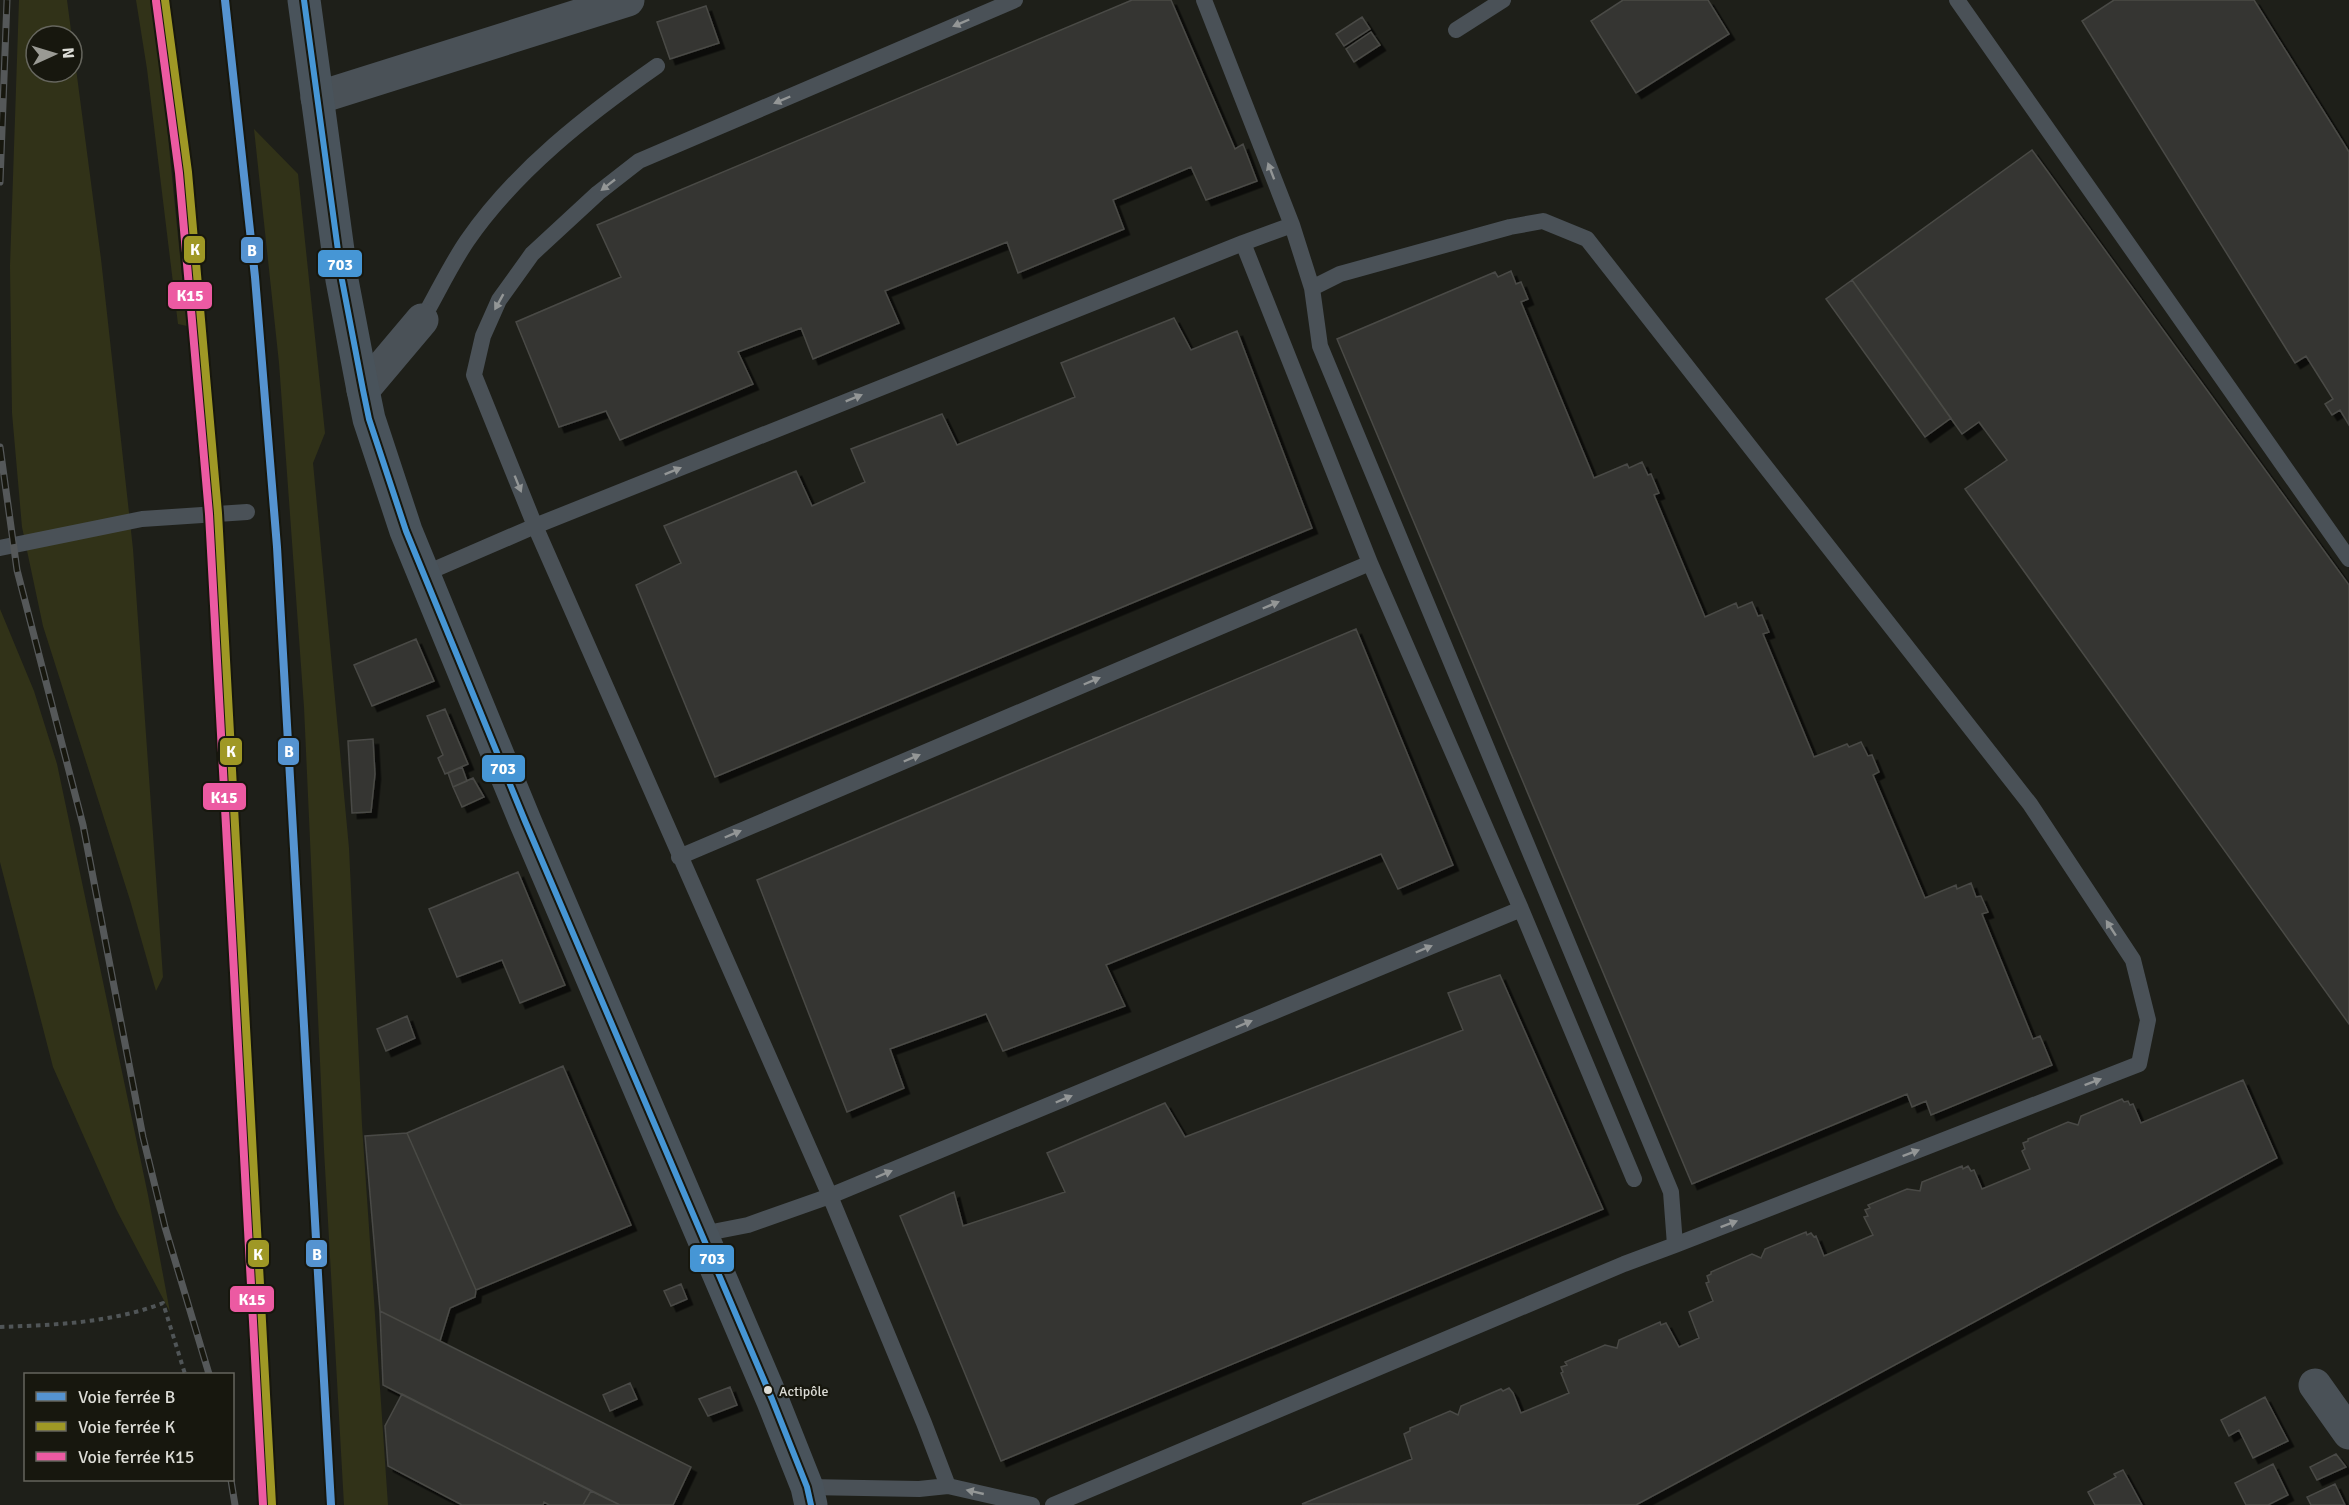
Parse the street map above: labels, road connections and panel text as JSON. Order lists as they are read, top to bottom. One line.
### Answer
{"places":["Actipôle"],"lines":["rail line B","rail line K","transit line 703","rail line K15"],"legend":["Voie ferrée B","Voie ferrée K","Voie ferrée K15"],"north":"right"}
